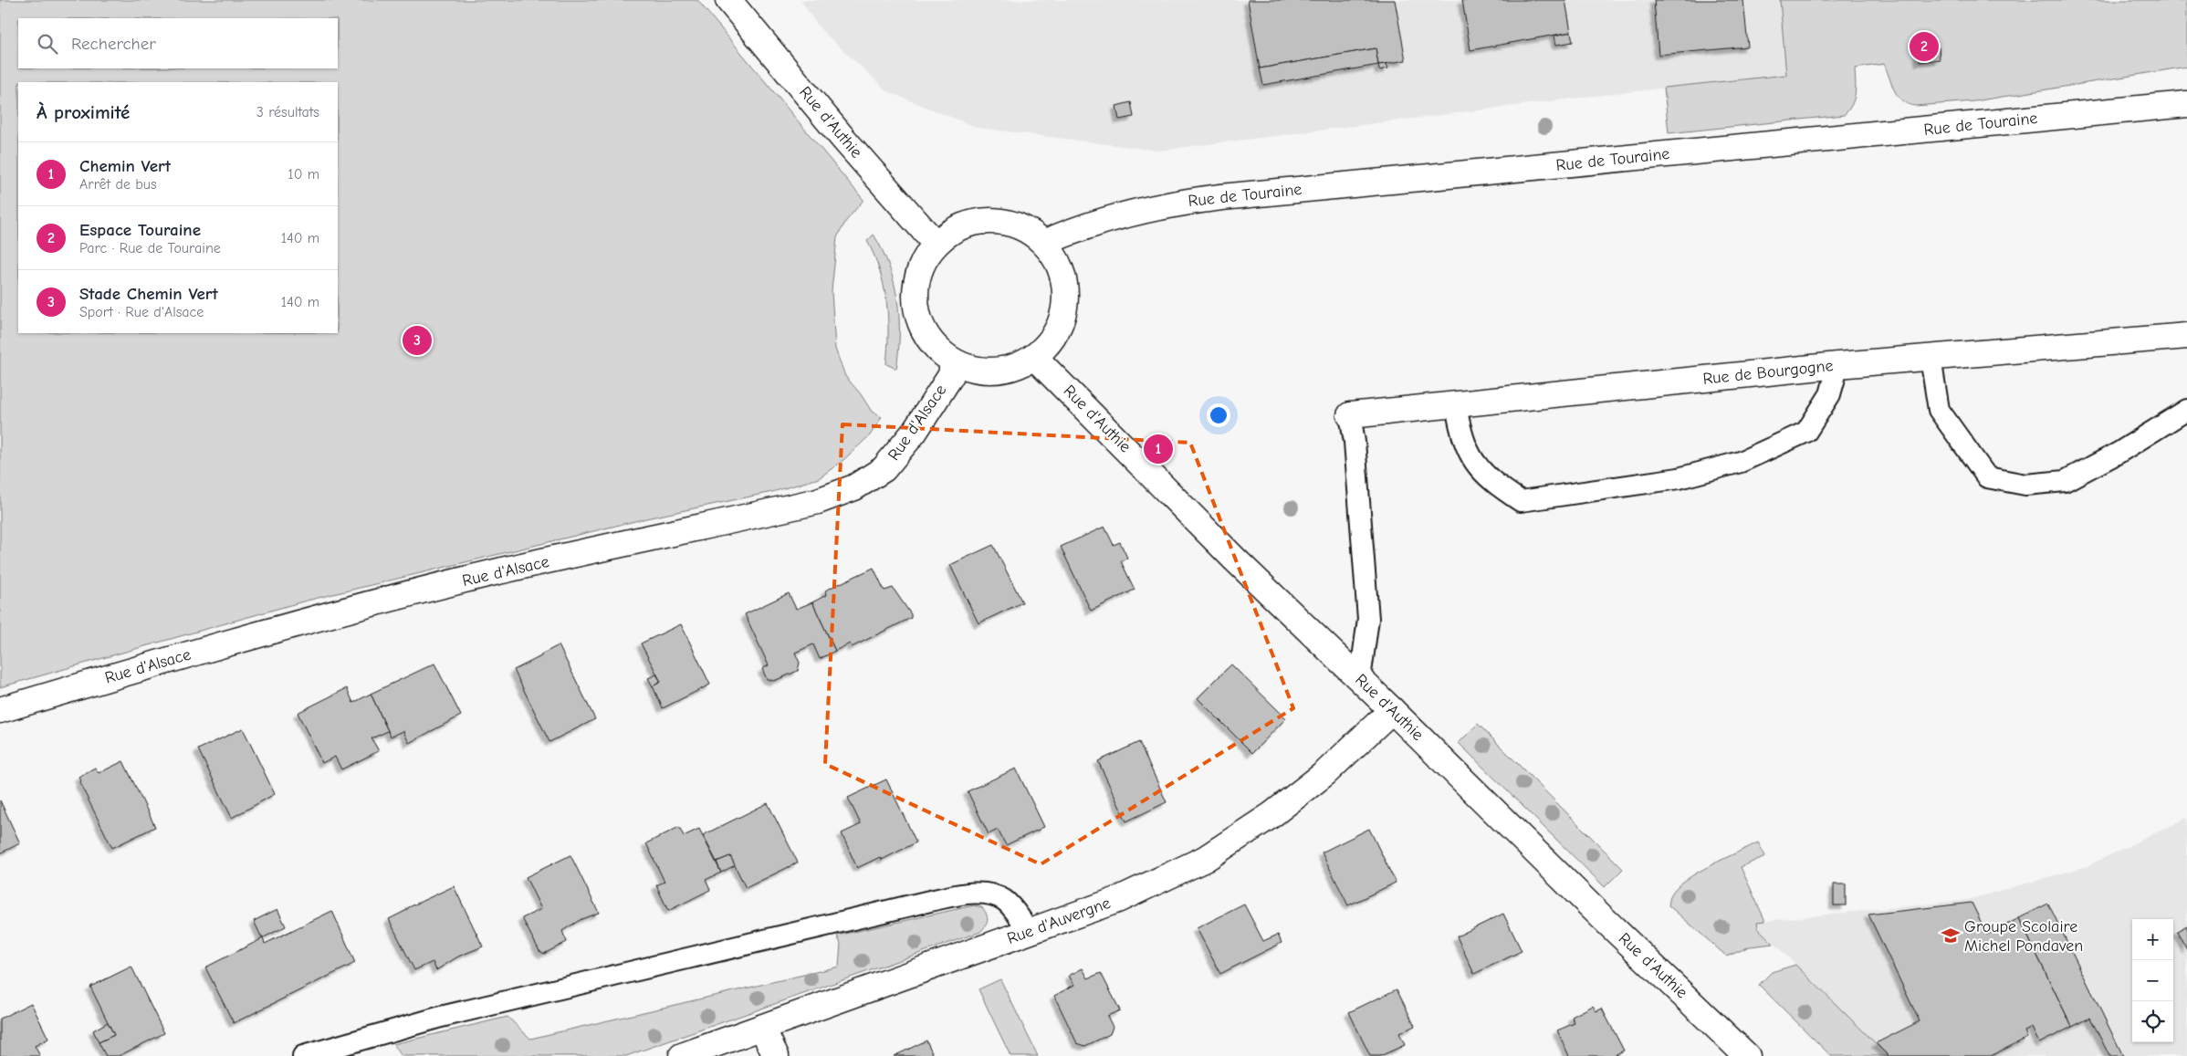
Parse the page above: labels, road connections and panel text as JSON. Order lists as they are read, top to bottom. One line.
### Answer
{"streets":{"street":["Rue d'Authie","Rue de Touraine","Rue de Bourgogne","Rue d'Alsace","Rue d'Auvergne"]},"crossings":[["Rue d'Authie","Rue de Touraine"],["Rue d'Authie","Rue d'Alsace"],["Rue d'Authie","Rue d'Auvergne"],["Rue de Touraine","Rue d'Alsace"]],"places":{"school or university":["Groupe Scolaire Michel Pondaven"]},"page":{"search":"Rechercher","pins":["2","3","1"],"heading":["À proximité","3 résultats"],"list":[{"mark":"1","name":"Chemin Vert","note":"Arrêt de bus","value":"10 m"},{"mark":"2","name":"Espace Touraine","note":"Parc · Rue de Touraine","value":"140 m"},{"mark":"3","name":"Stade Chemin Vert","note":"Sport · Rue d'Alsace","value":"140 m"}],"map_buttons":["+","−"]}}
